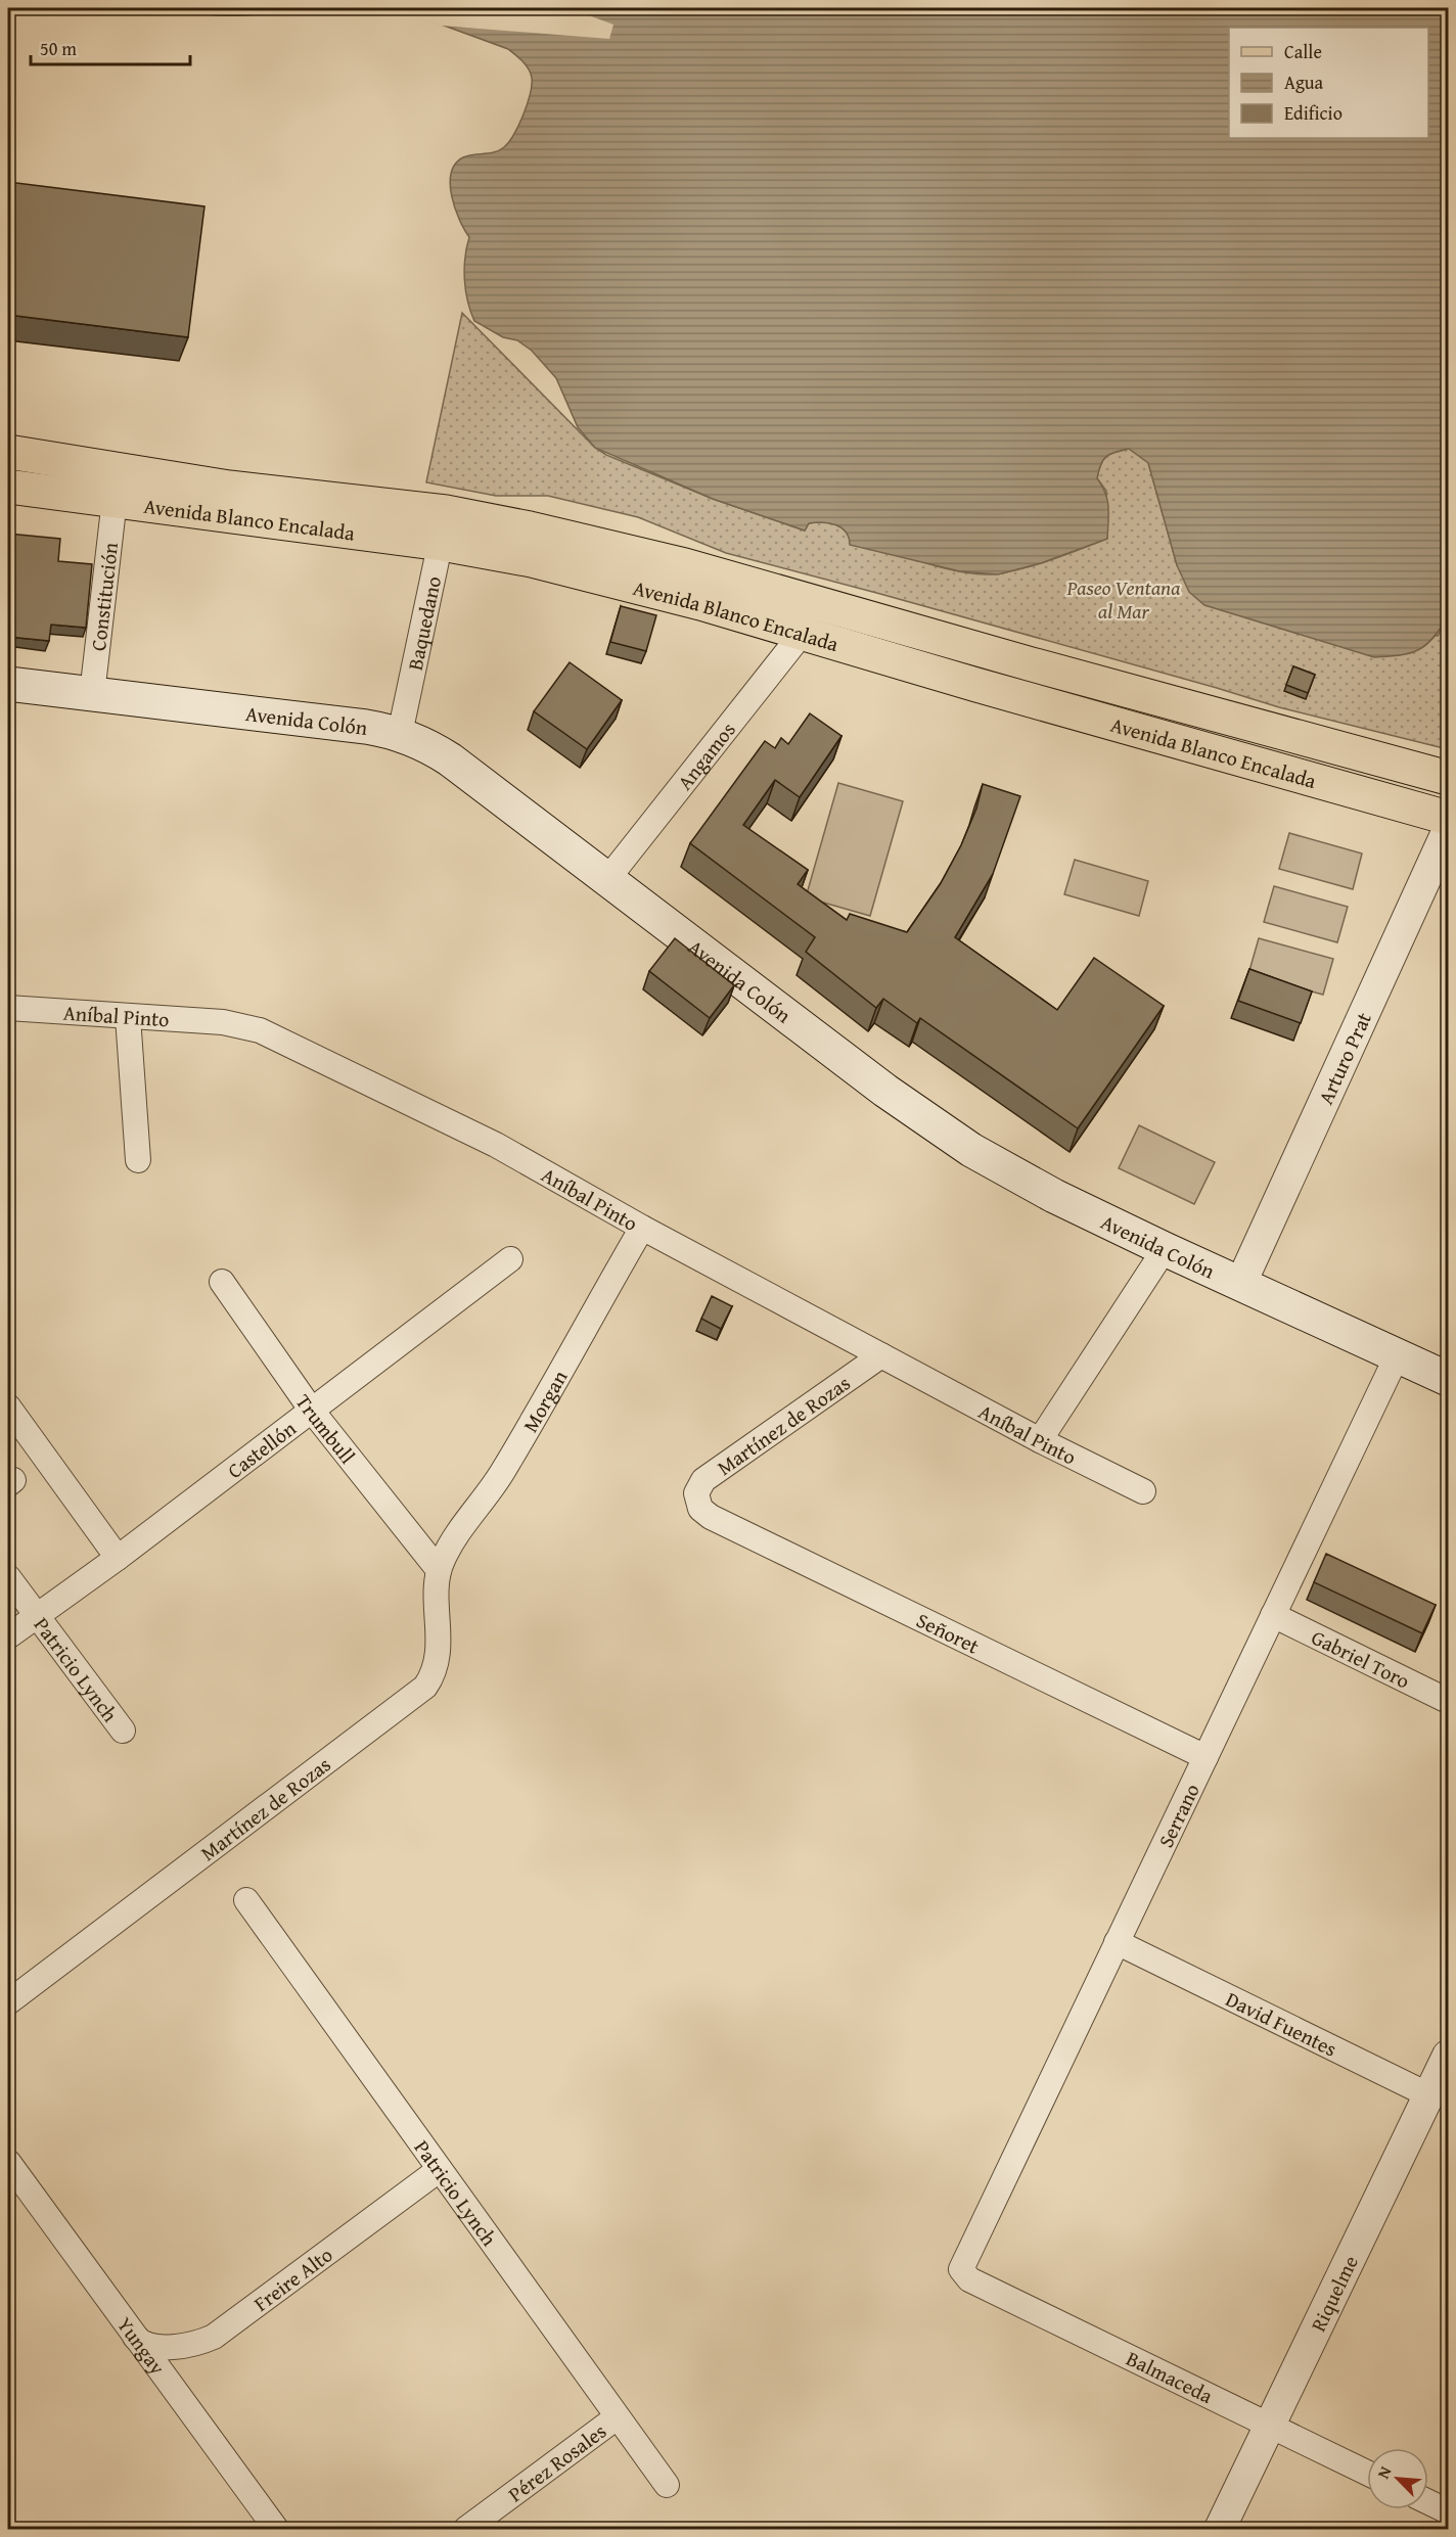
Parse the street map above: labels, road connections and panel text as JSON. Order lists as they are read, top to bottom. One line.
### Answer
{"streets":{"main road":["Avenida Blanco Encalada","Avenida Colón"],"street":["Constitución","Baquedano","Angamos","Aníbal Pinto","Arturo Prat","Morgan","Martínez de Rozas","Trumbull","Castellón","Señoret","Gabriel Toro","Patricio Lynch","Serrano","David Fuentes","Freire Alto","Riquelme","Yungay","Balmaceda","Pérez Rosales"]},"crossings":[["Avenida Blanco Encalada","Constitución"],["Avenida Blanco Encalada","Baquedano"],["Avenida Blanco Encalada","Angamos"],["Constitución","Avenida Colón"],["Baquedano","Avenida Colón"],["Avenida Colón","Angamos"],["Avenida Colón","Arturo Prat"],["Avenida Colón","Serrano"],["Aníbal Pinto","Morgan"],["Aníbal Pinto","Martínez de Rozas"],["Morgan","Martínez de Rozas"],["Morgan","Trumbull"],["Martínez de Rozas","Trumbull"],["Martínez de Rozas","Señoret"],["Trumbull","Castellón"],["Castellón","Patricio Lynch"],["Señoret","Serrano"],["Gabriel Toro","Serrano"],["Patricio Lynch","Freire Alto"],["Patricio Lynch","Pérez Rosales"],["Serrano","David Fuentes"],["Serrano","Balmaceda"],["David Fuentes","Riquelme"],["Freire Alto","Yungay"],["Riquelme","Balmaceda"]],"parks":["Paseo Ventana al Mar"],"legend":["Calle","Agua","Edificio"],"scale_bar":"50 m","north":"top left"}
